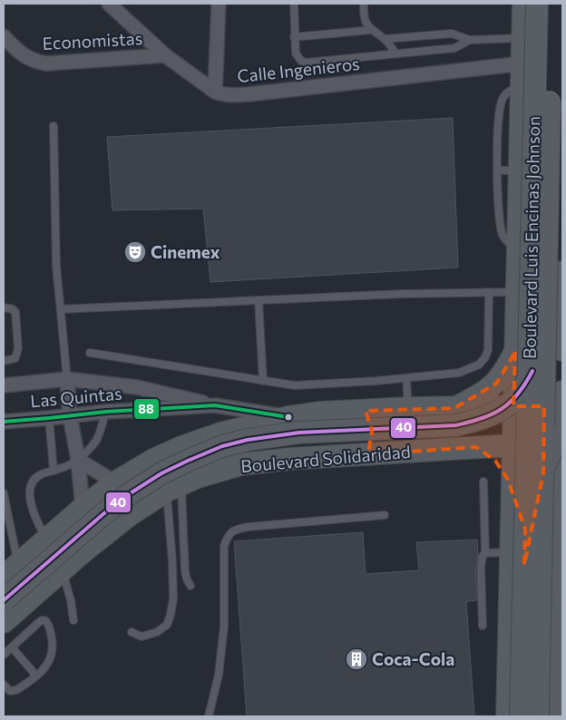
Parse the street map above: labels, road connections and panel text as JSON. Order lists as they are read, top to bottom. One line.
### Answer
{"streets":{"main road":["Boulevard Luis Encinas Johnson","Boulevard Solidaridad"],"street":["Economistas","Calle Ingenieros","Las Quintas"]},"crossings":[["Economistas","Calle Ingenieros"]],"places":{"theatre":["Cinemex"],"building":["Coca-Cola"]},"lines":["transit line 40","transit line 88"]}
